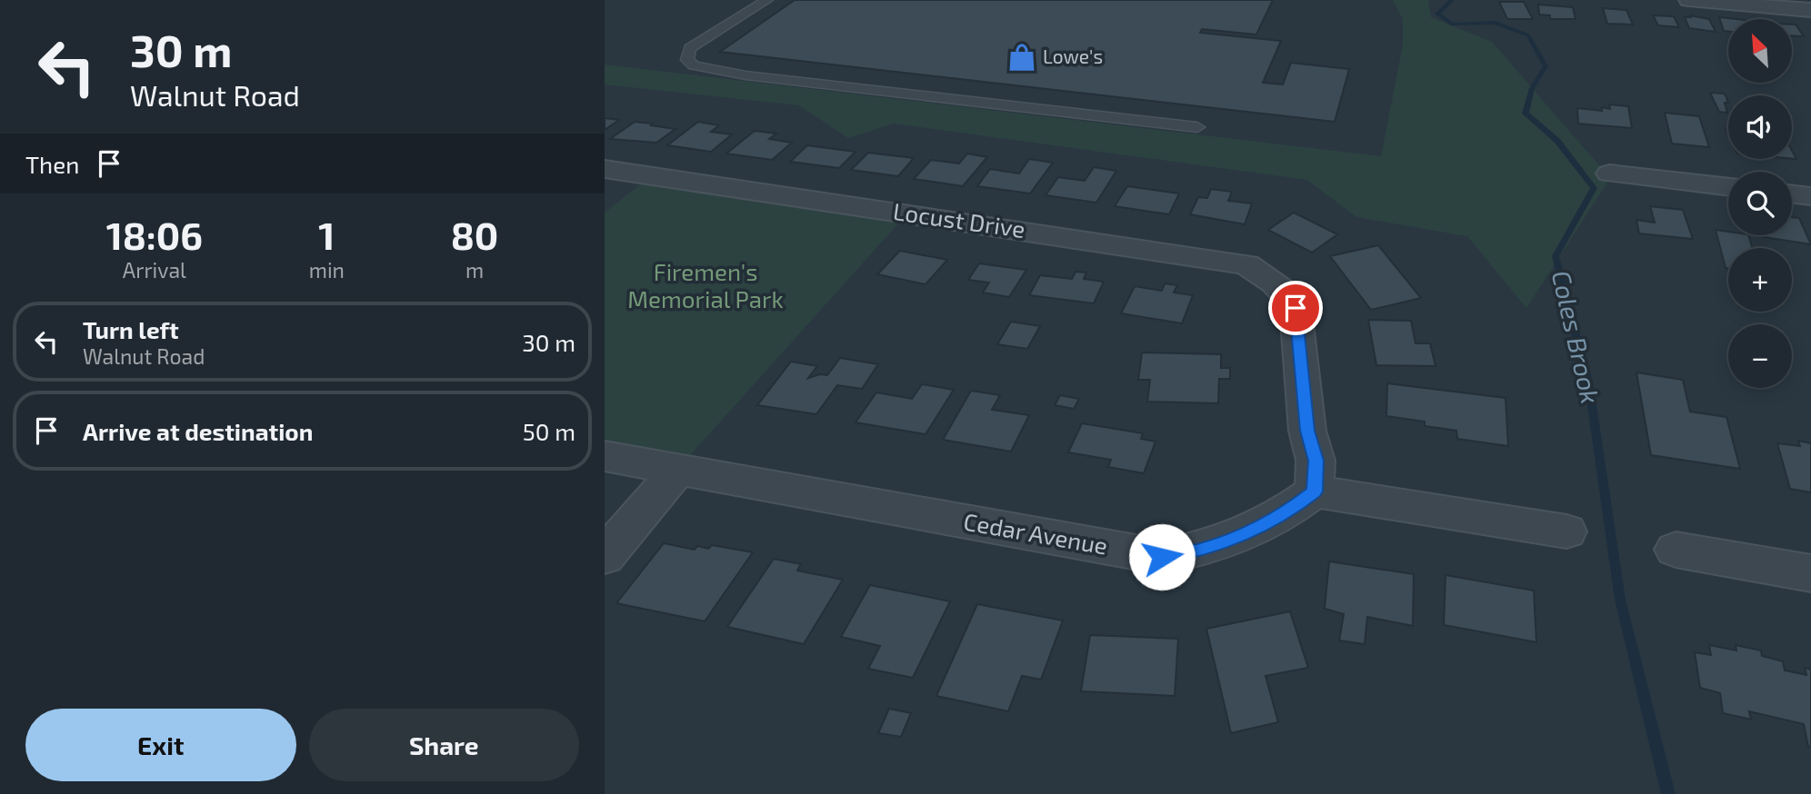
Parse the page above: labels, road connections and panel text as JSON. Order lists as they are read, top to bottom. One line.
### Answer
{"streets":{"street":["Locust Drive","Cedar Avenue"]},"crossings":[["Locust Drive","Cedar Avenue"]],"water":["Coles Brook"],"parks":["Firemen's Memorial Park"],"places":{"shop":["Lowe's"]},"north":"top left","page":{"turn":["30 m","Walnut Road"],"map_buttons":["+","−"],"then":"Then","eta":["18:06","Arrival","1","min","80","m"],"list":[{"name":"Turn left","note":"Walnut Road","value":"30 m"},{"name":"Arrive at destination","value":"50 m"}],"buttons":["Exit","Share"]}}
